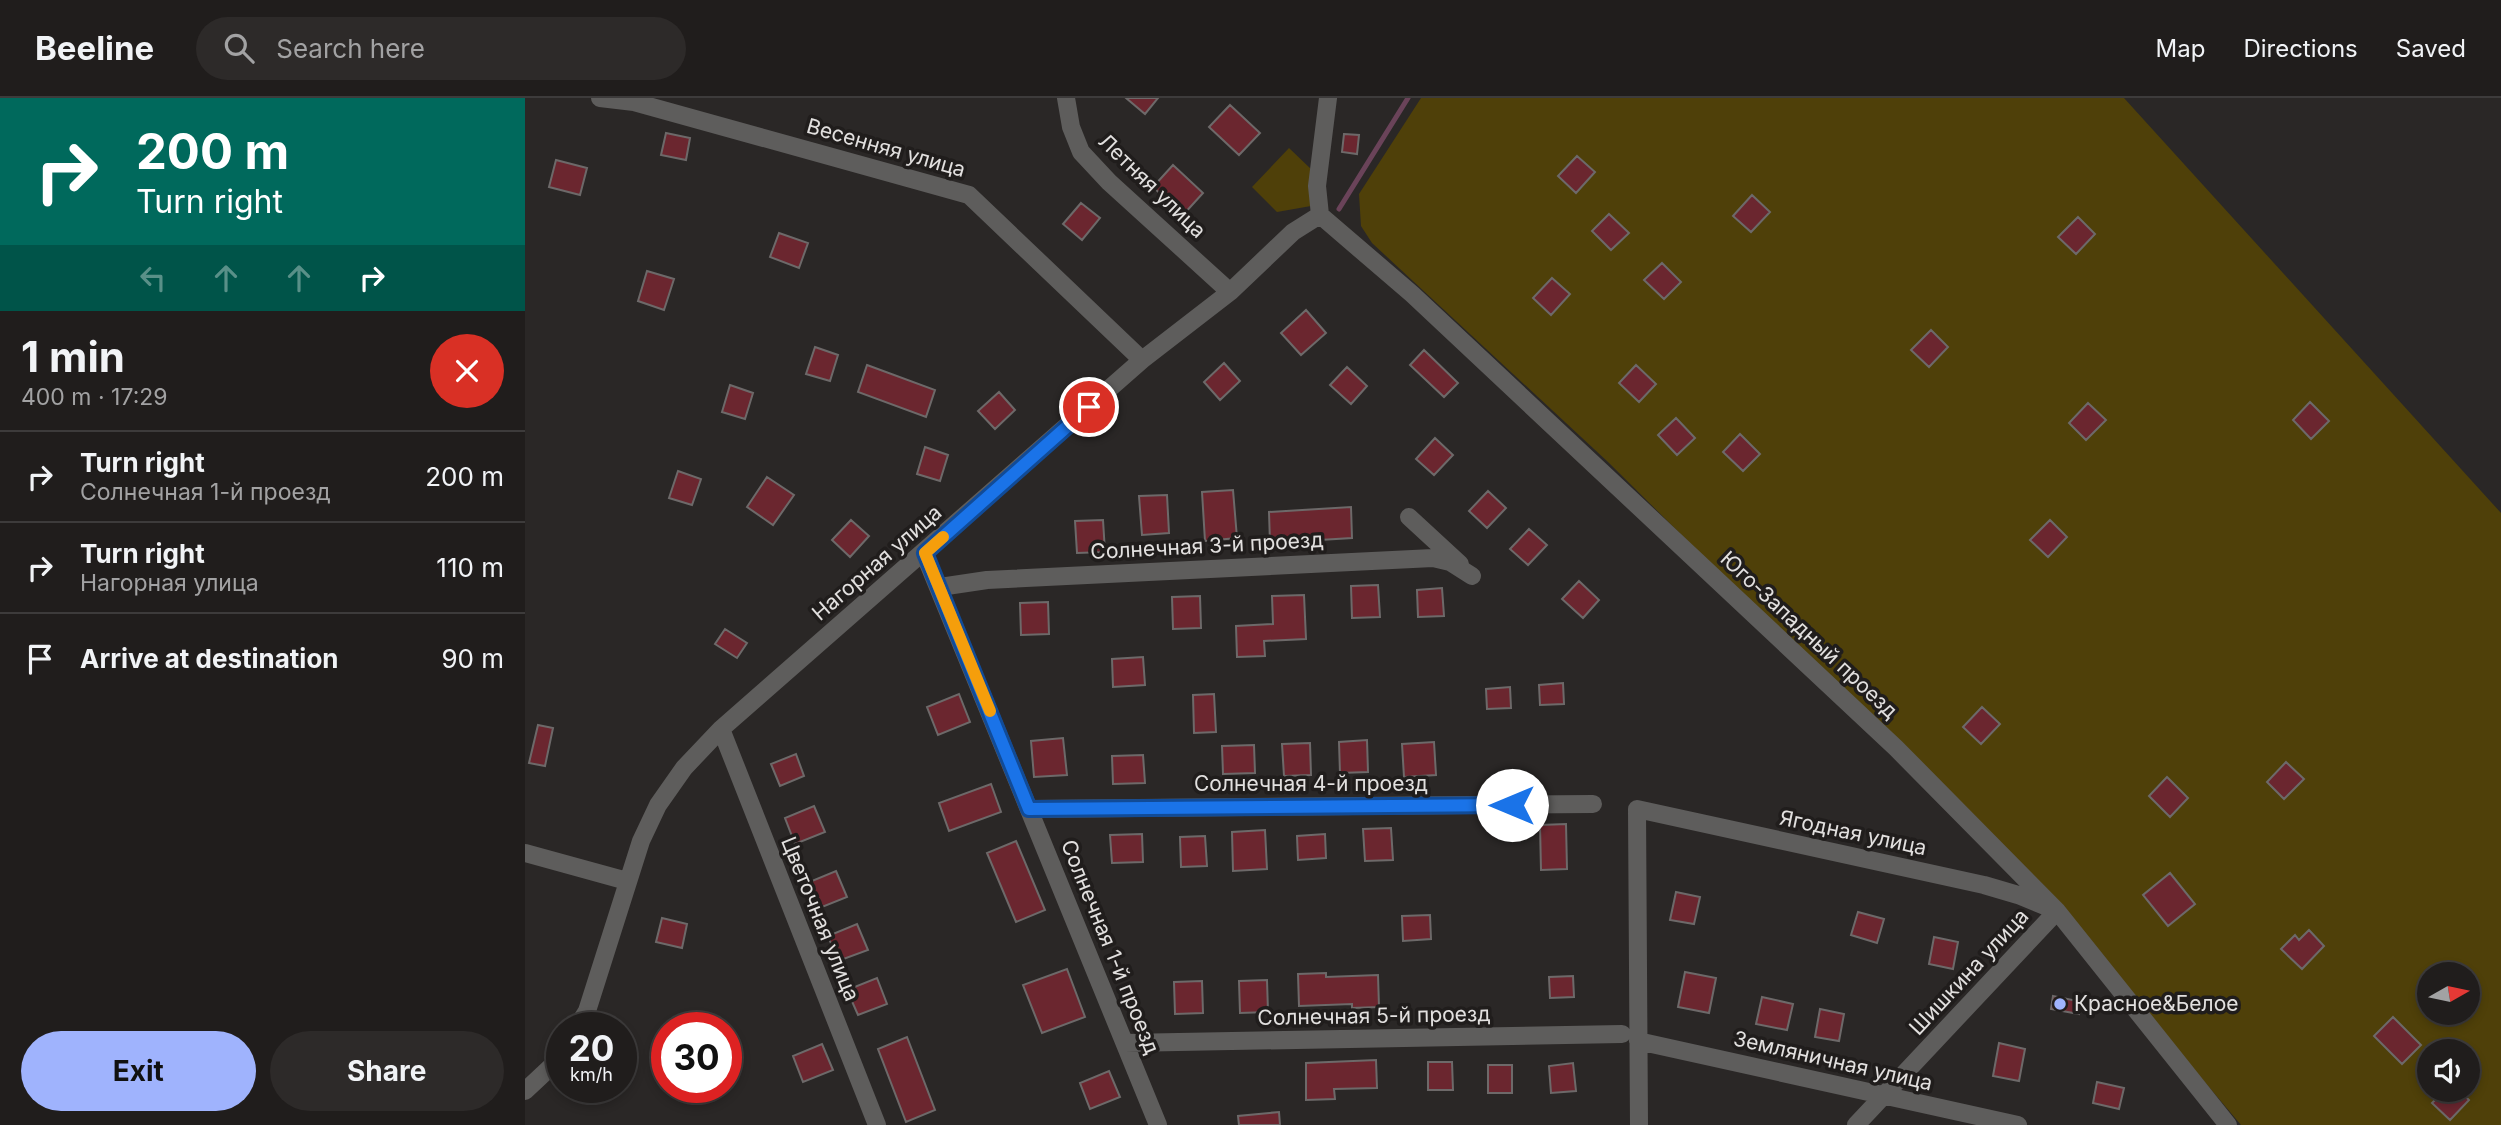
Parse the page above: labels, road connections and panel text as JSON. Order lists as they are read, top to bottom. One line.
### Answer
{"streets":{"street":["Весенняя улица","Летняя улица","Солнечная 3-й проезд","Нагорная улица","Юго-Западный проезд","Солнечная 4-й проезд","Ягодная улица","Цветочная улица","Солнечная 1-й проезд","Шишкина улица","Солнечная 5-й проезд","Земляничная улица"]},"crossings":[["Весенняя улица","Нагорная улица"],["Летняя улица","Нагорная улица"],["Солнечная 3-й проезд","Солнечная 1-й проезд"],["Нагорная улица","Юго-Западный проезд"],["Нагорная улица","Цветочная улица"],["Нагорная улица","Солнечная 1-й проезд"],["Юго-Западный проезд","Ягодная улица"],["Юго-Западный проезд","Шишкина улица"],["Солнечная 4-й проезд","Солнечная 1-й проезд"],["Ягодная улица","Шишкина улица"],["Ягодная улица","Солнечная 5-й проезд"],["Ягодная улица","Земляничная улица"],["Солнечная 1-й проезд","Солнечная 5-й проезд"],["Шишкина улица","Земляничная улица"],["Солнечная 5-й проезд","Земляничная улица"]],"places":["Красное&Белое"],"north":"right","page":{"header":"Beeline","search":"Search here","nav":["Map","Directions","Saved"],"turn":["200 m","Turn right"],"heading":["1 min","400 m · 17:29"],"list":[{"name":"Turn right","note":"Солнечная 1-й проезд","value":"200 m"},{"name":"Turn right","note":"Нагорная улица","value":"110 m"},{"name":"Arrive at destination","value":"90 m"}],"speed":"20 km/h","limit":"30","buttons":["Exit","Share"]}}
